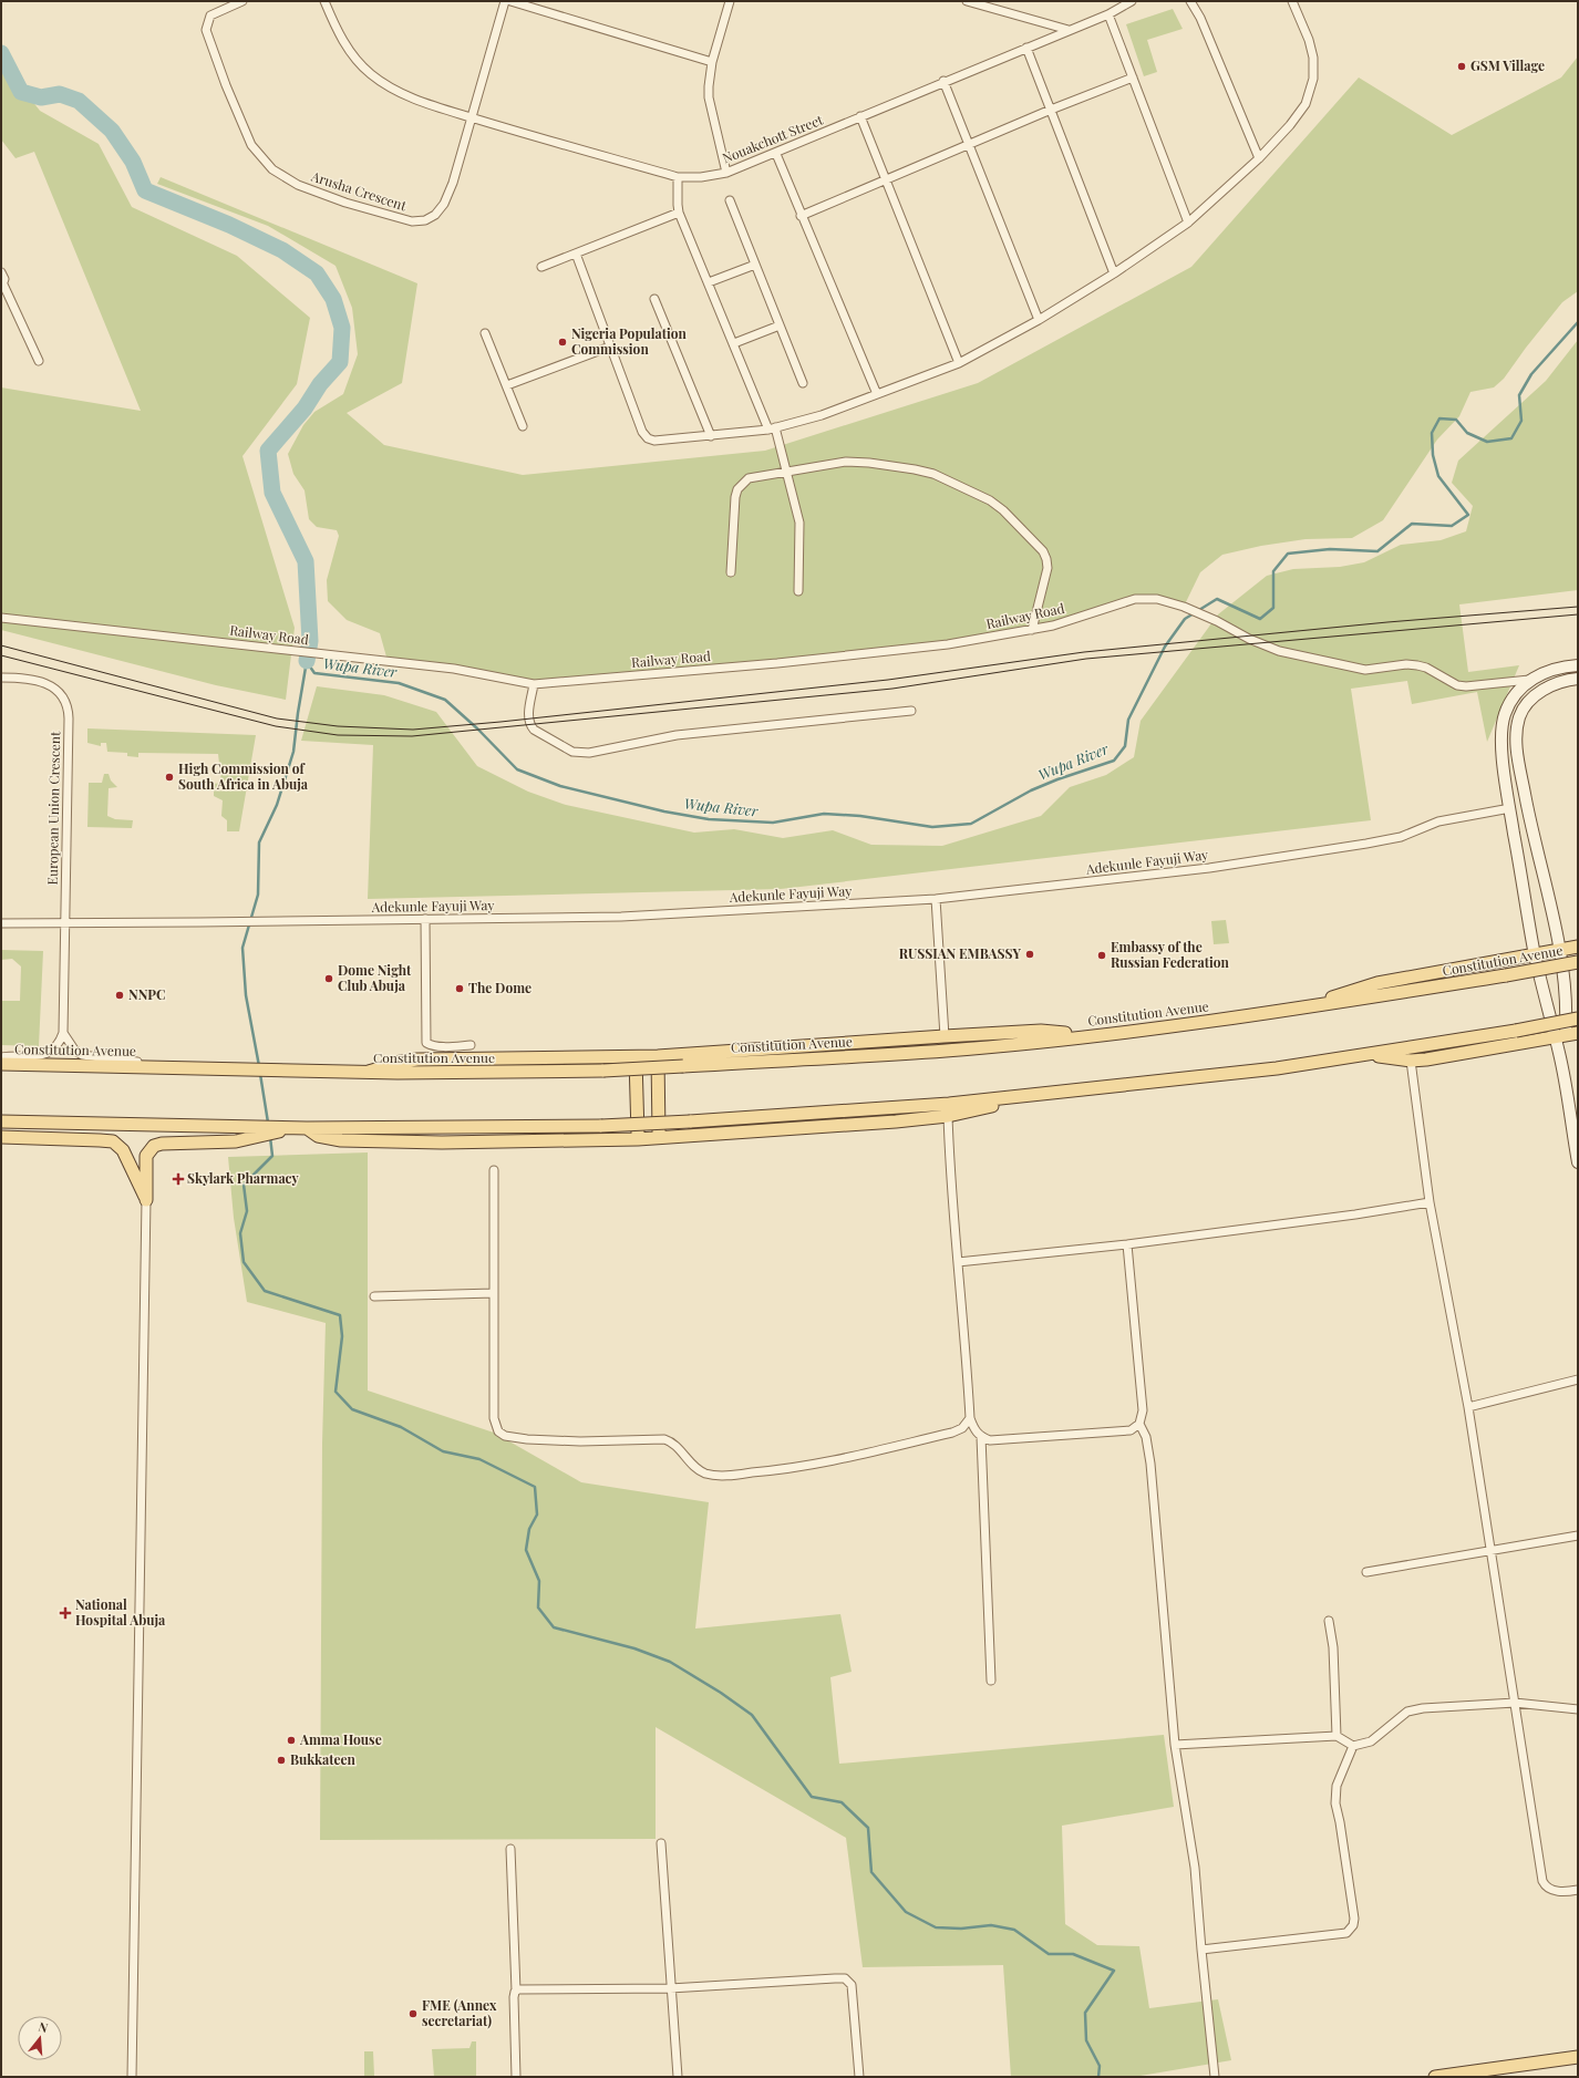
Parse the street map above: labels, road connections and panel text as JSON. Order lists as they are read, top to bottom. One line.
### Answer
{"streets":{"main road":["Constitution Avenue"],"street":["Nouakchott Street","Arusha Crescent","Railway Road","European Union Crescent","Adekunle Fayuji Way"]},"crossings":[["Nouakchott Street","Arusha Crescent"],["European Union Crescent","Adekunle Fayuji Way"]],"water":["Wupa River"],"places":{"other":["GSM Village","Nigeria Population Commission","High Commission of South Africa in Abuja","RUSSIAN EMBASSY","Embassy of the Russian Federation","Dome Night Club Abuja","The Dome","NNPC","Amma House","Bukkateen","FME (Annex secretariat)"],"health":["Skylark Pharmacy","National Hospital Abuja"]},"north":"top"}
